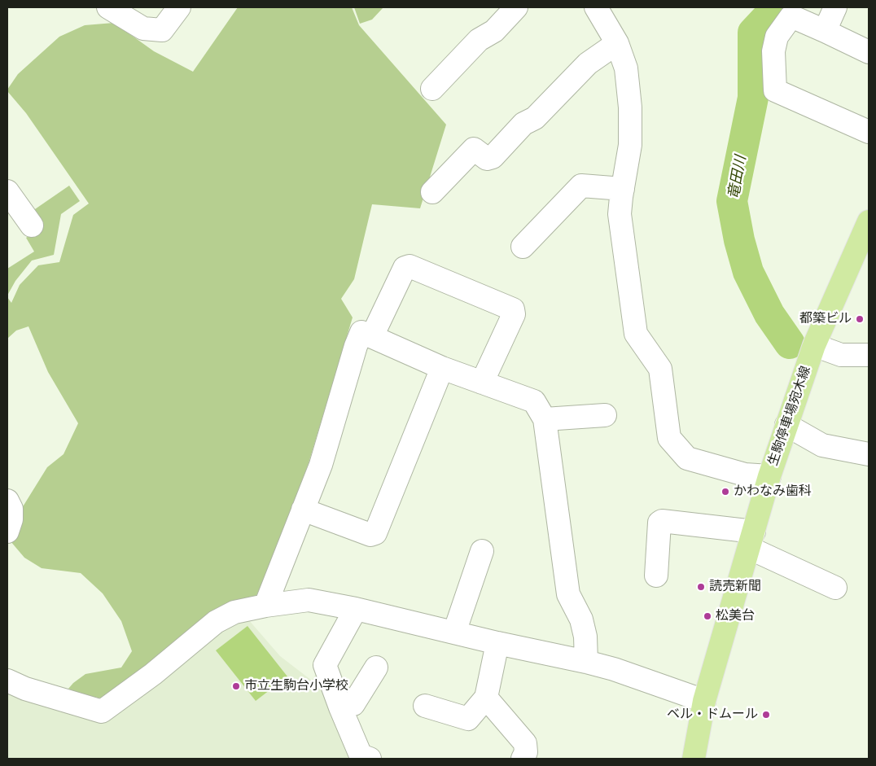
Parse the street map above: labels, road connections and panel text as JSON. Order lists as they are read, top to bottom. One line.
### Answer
{"streets":{"main road":["生駒停車場宛木線"]},"water":["竜田川"],"places":["都築ビル","かわなみ歯科","読売新聞","松美台","市立生駒台小学校","ベル・ドムール"]}
